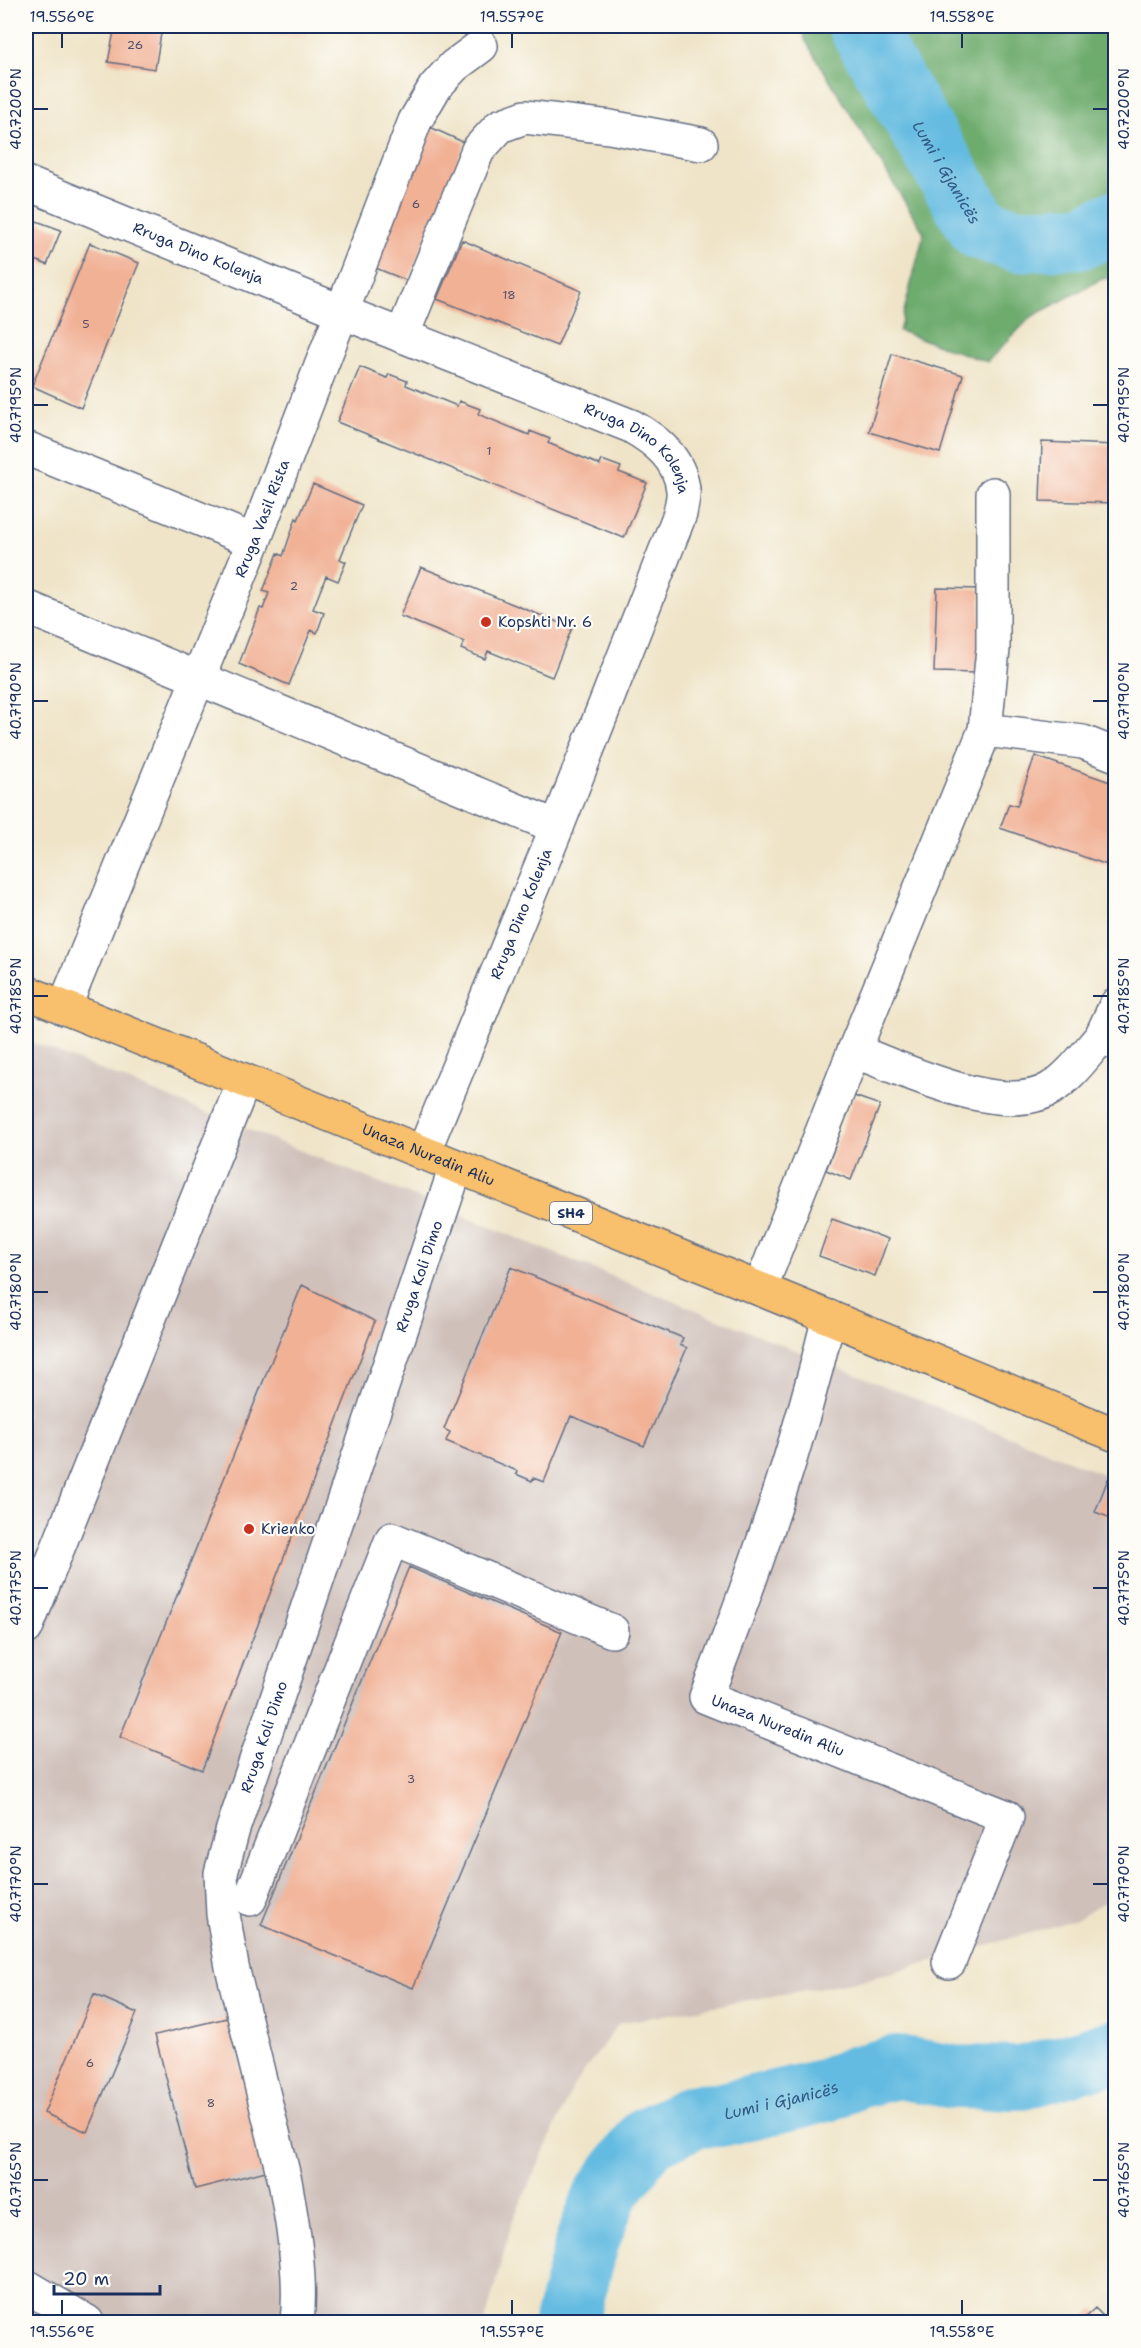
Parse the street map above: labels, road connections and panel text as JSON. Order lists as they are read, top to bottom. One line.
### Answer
{"streets":{"main road":["Unaza Nuredin Aliu","SH4"],"street":["Rruga Dino Kolenja","Rruga Vasil Rista","Rruga Koli Dimo"]},"crossings":[["Rruga Dino Kolenja","Rruga Vasil Rista"],["Rruga Dino Kolenja","Unaza Nuredin Aliu"],["Rruga Vasil Rista","Unaza Nuredin Aliu"],["Unaza Nuredin Aliu","Rruga Koli Dimo"]],"water":["Lumi i Gjanicës"],"places":["Kopshti Nr. 6","Krienko"],"house_numbers":["26","6","18","5","1","2","3","6","8"],"scale_bar":"20 m","coordinates":["19.556°E","19.557°E","19.558°E","40.7200°N","40.7195°N","40.7190°N","40.7185°N","40.7180°N","40.7175°N","40.7170°N","40.7165°N"]}
